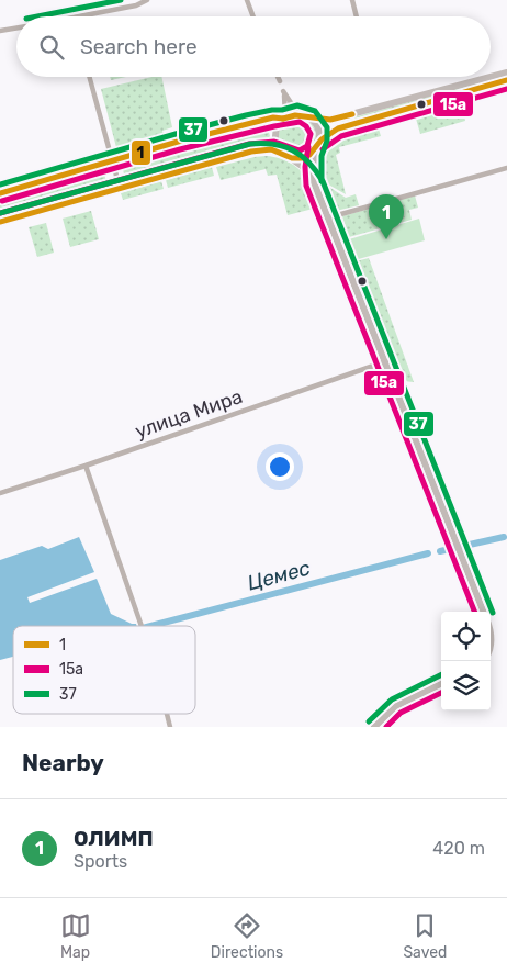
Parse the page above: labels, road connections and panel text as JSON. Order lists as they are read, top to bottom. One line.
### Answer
{"streets":{"street":["улица Мира"]},"water":["Цемес"],"lines":["transit line 37","transit line 1","transit line 15а"],"legend":["1","15а","37"],"page":{"search":"Search here","pins":"1","heading":"Nearby","list":[{"mark":"1","name":"ОЛИМП","note":"Sports","value":"420 m"}],"nav":["Map","Directions","Saved"]}}
